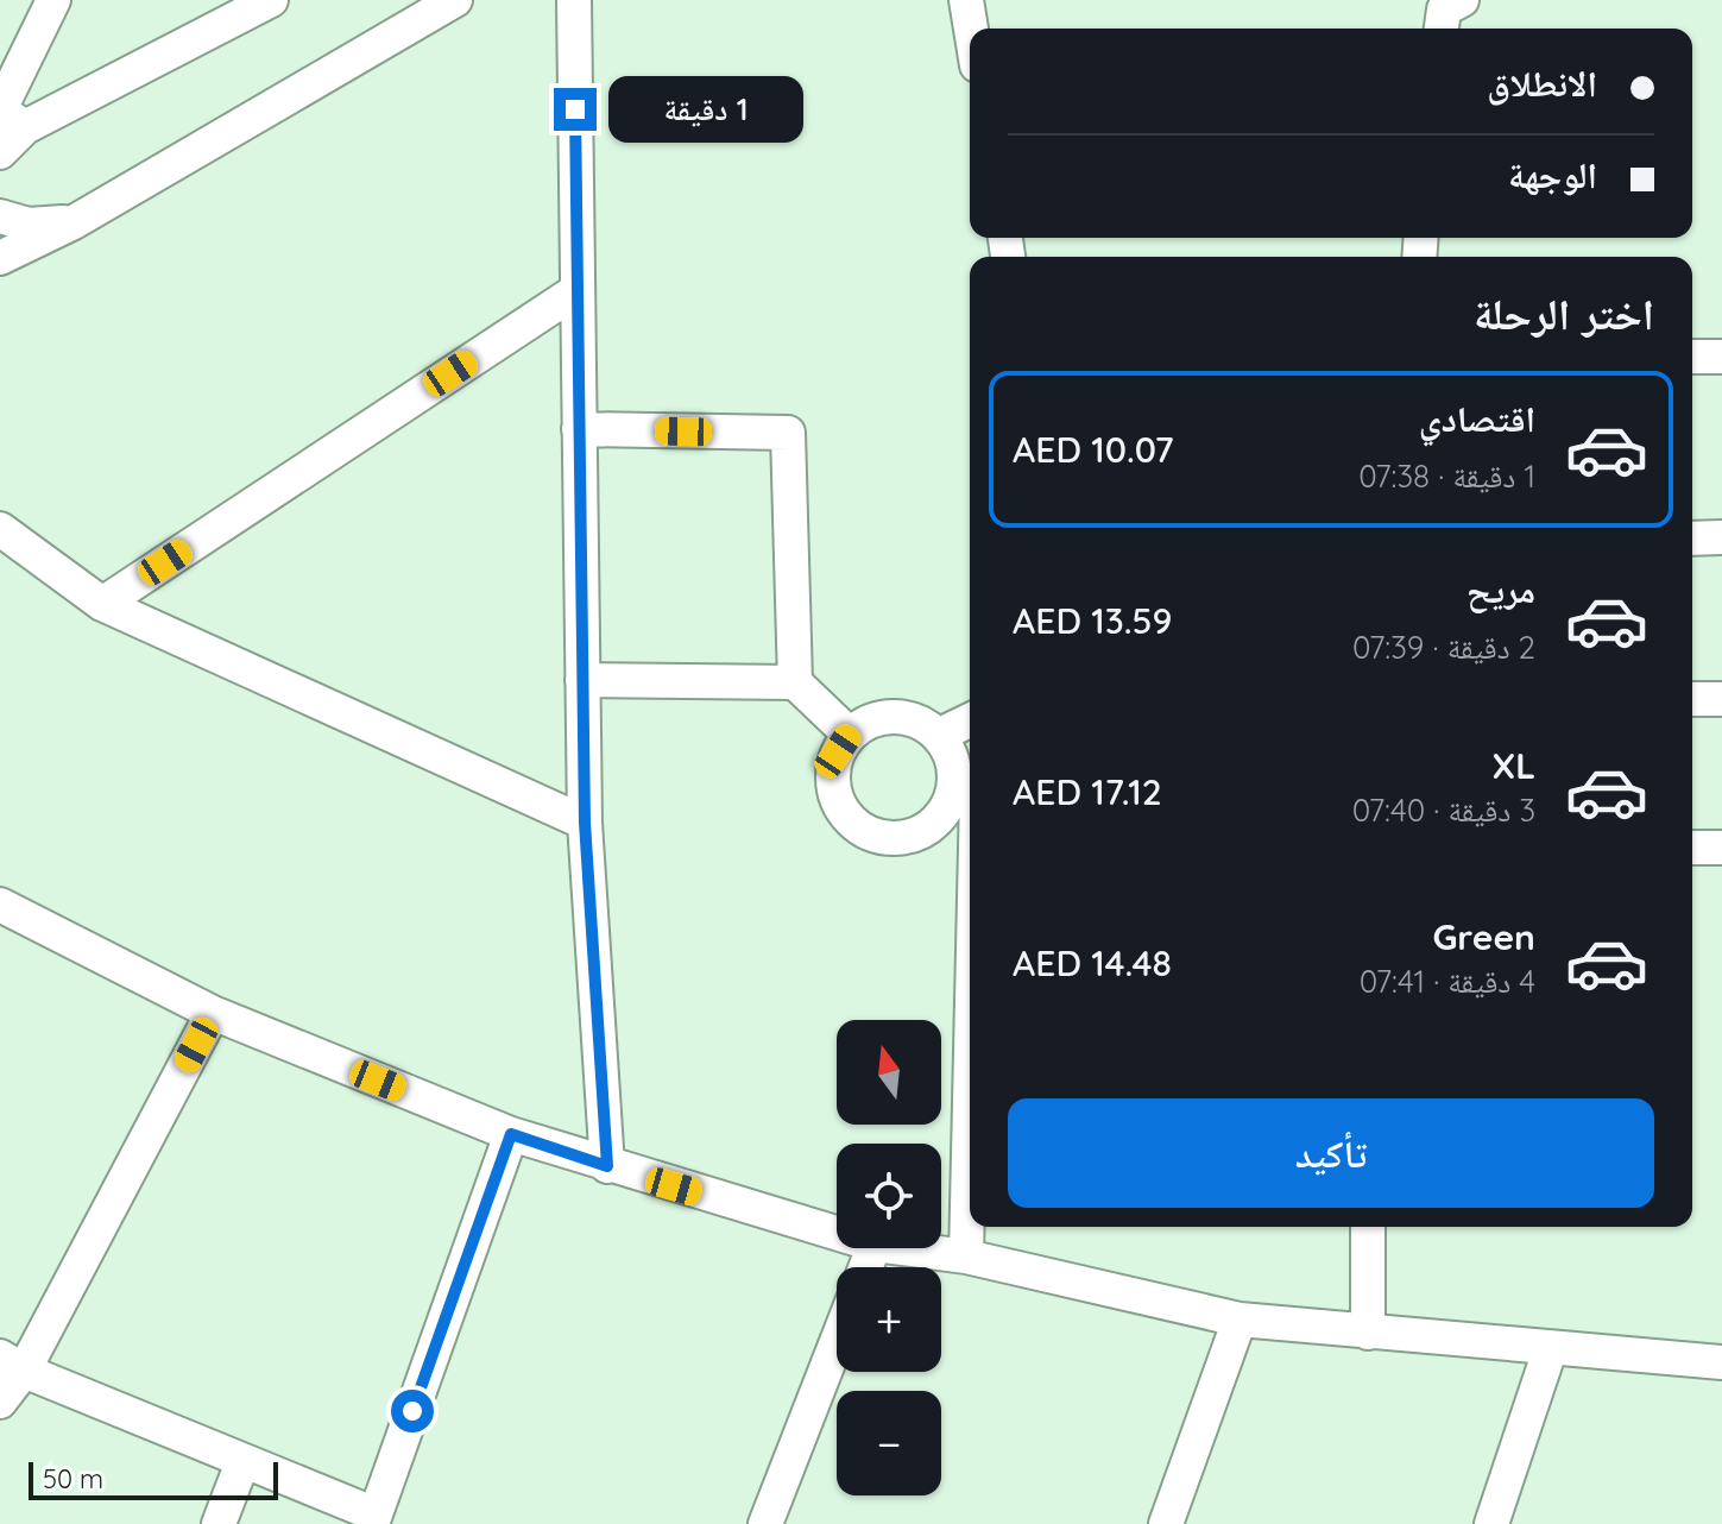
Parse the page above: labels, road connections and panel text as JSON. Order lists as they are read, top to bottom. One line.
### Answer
{"scale_bar":"50 m","north":"top","page":{"banner":["الانطلاق","الوجهة"],"bubble":"1 دقيقة","heading":"اختر الرحلة","list":[{"name":"اقتصادي","note":"1 دقيقة · 07:38","value":"AED 10.07"},{"name":"مريح","note":"2 دقيقة · 07:39","value":"AED 13.59"},{"name":"XL","note":"3 دقيقة · 07:40","value":"AED 17.12"},{"name":"Green","note":"4 دقيقة · 07:41","value":"AED 14.48"}],"map_buttons":["+","−"],"buttons":"تأكيد","scale":"50 m"}}
